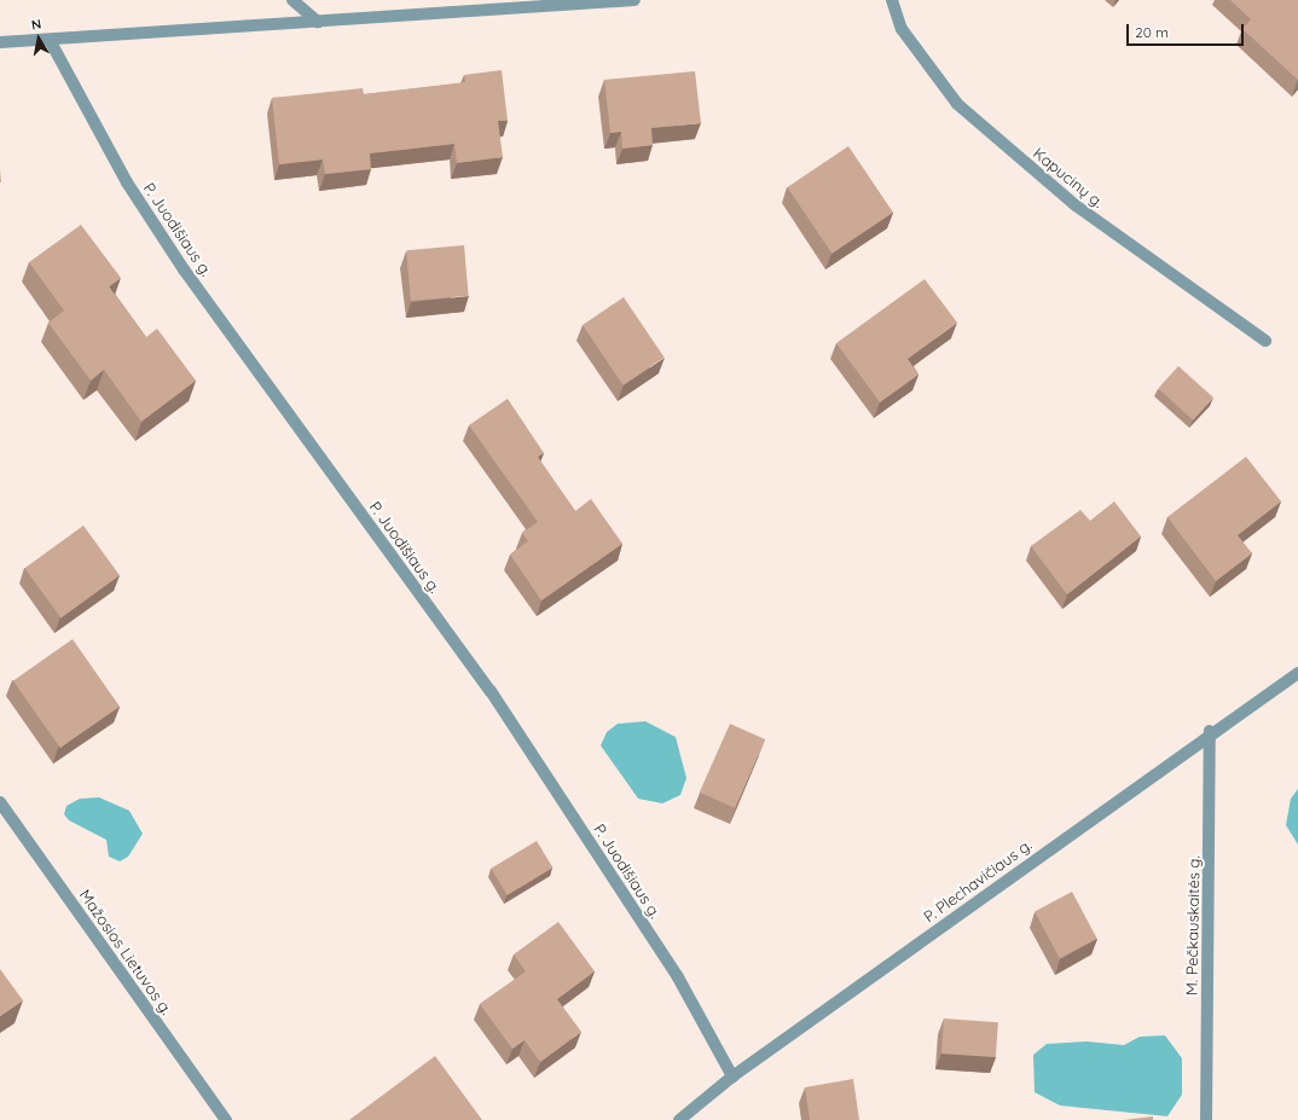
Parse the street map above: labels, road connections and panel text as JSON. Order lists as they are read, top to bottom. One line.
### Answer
{"streets":{"street":["Kapucinų g.","P. Juodišiaus g.","P. Plechavičiaus g.","M. Pečkauskaitės g.","Mažosios Lietuvos g."]},"crossings":[["P. Juodišiaus g.","P. Plechavičiaus g."],["P. Plechavičiaus g.","M. Pečkauskaitės g."]],"scale_bar":"20 m","north":"top"}
